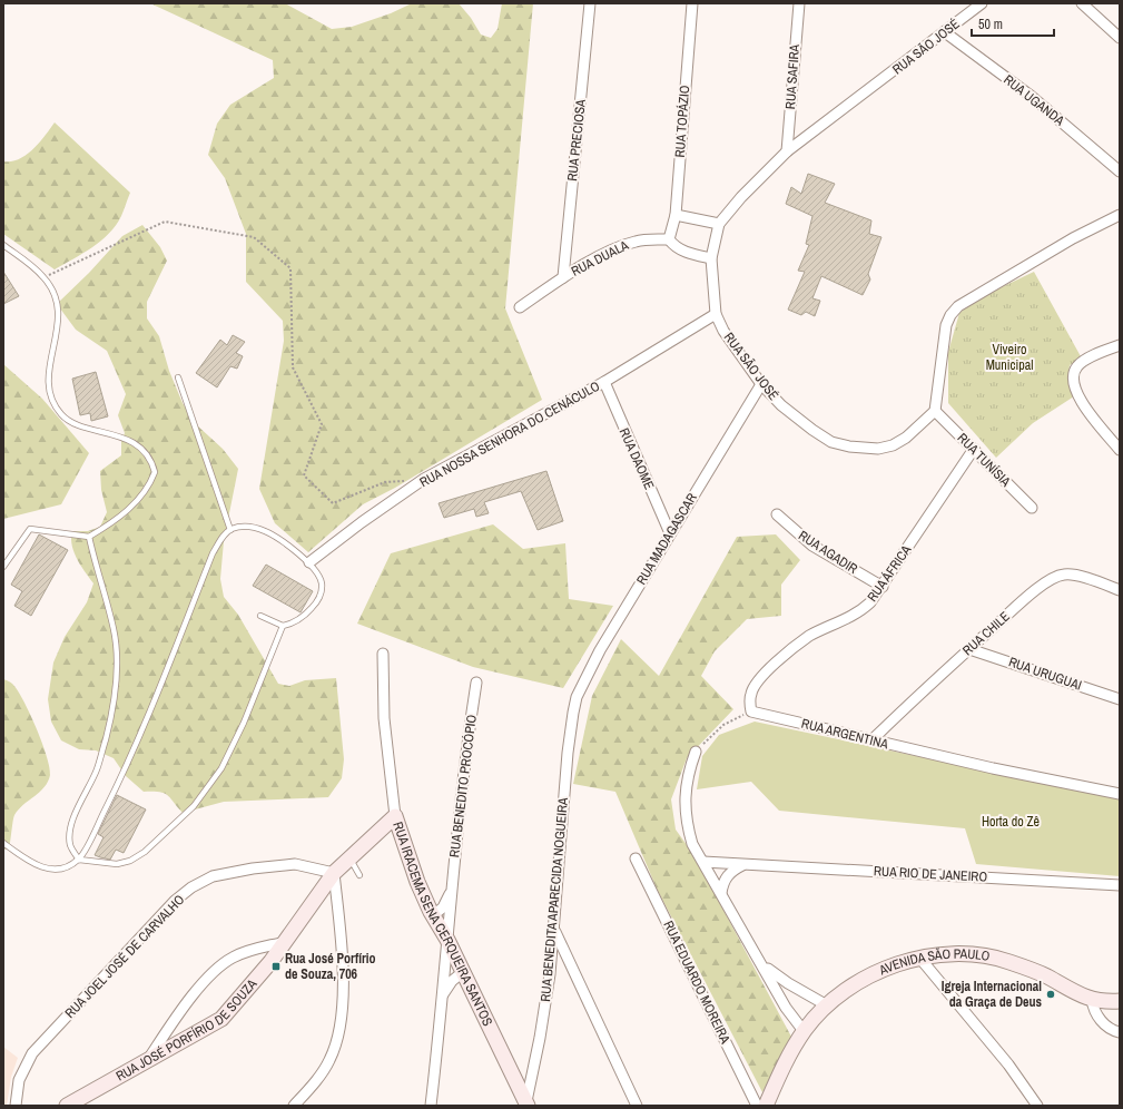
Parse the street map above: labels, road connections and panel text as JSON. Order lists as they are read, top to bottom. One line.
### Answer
{"streets":{"main road":["RUA IRACEMA SENA CERQUEIRA SANTOS","AVENIDA SÃO PAULO","RUA JOSÉ PORFÍRIO DE SOUZA"],"street":["RUA SÃO JOSÉ","RUA SAFIRA","RUA UGANDA","RUA TOPÁZIO","RUA PRECIOSA","RUA DUALA","RUA NOSSA SENHORA DO CENÁCULO","RUA DAOME","RUA TUNÍSIA","RUA MADAGASCAR","RUA AGADIR","RUA ÁFRICA","RUA CHILE","RUA URUGUAI","RUA ARGENTINA","RUA BENEDITO PROCÓPIO","RUA RIO DE JANEIRO","RUA BENEDITA APARECIDA NOGUEIRA","RUA JOEL JOSÉ DE CARVALHO","RUA EDUARDO MOREIRA"]},"crossings":[["RUA SÃO JOSÉ","RUA SAFIRA"],["RUA SÃO JOSÉ","RUA UGANDA"],["RUA SÃO JOSÉ","RUA NOSSA SENHORA DO CENÁCULO"],["RUA SÃO JOSÉ","RUA TUNÍSIA"],["RUA SÃO JOSÉ","RUA MADAGASCAR"],["RUA TOPÁZIO","RUA DUALA"],["RUA PRECIOSA","RUA DUALA"],["RUA NOSSA SENHORA DO CENÁCULO","RUA DAOME"],["RUA DAOME","RUA MADAGASCAR"],["RUA TUNÍSIA","RUA ÁFRICA"],["RUA MADAGASCAR","RUA BENEDITA APARECIDA NOGUEIRA"],["RUA AGADIR","RUA ÁFRICA"],["RUA ÁFRICA","RUA ARGENTINA"],["RUA CHILE","RUA URUGUAI"],["RUA CHILE","RUA ARGENTINA"],["RUA BENEDITO PROCÓPIO","RUA IRACEMA SENA CERQUEIRA SANTOS"],["RUA BENEDITA APARECIDA NOGUEIRA","RUA IRACEMA SENA CERQUEIRA SANTOS"],["RUA IRACEMA SENA CERQUEIRA SANTOS","RUA JOSÉ PORFÍRIO DE SOUZA"],["RUA JOEL JOSÉ DE CARVALHO","RUA JOSÉ PORFÍRIO DE SOUZA"]],"parks":["Viveiro Municipal","Horta do Zê"],"places":{"transit":["Rua José Porfírio de Souza, 706"],"other":["Igreja Internacional da Graça de Deus"]},"scale_bar":"50 m"}
